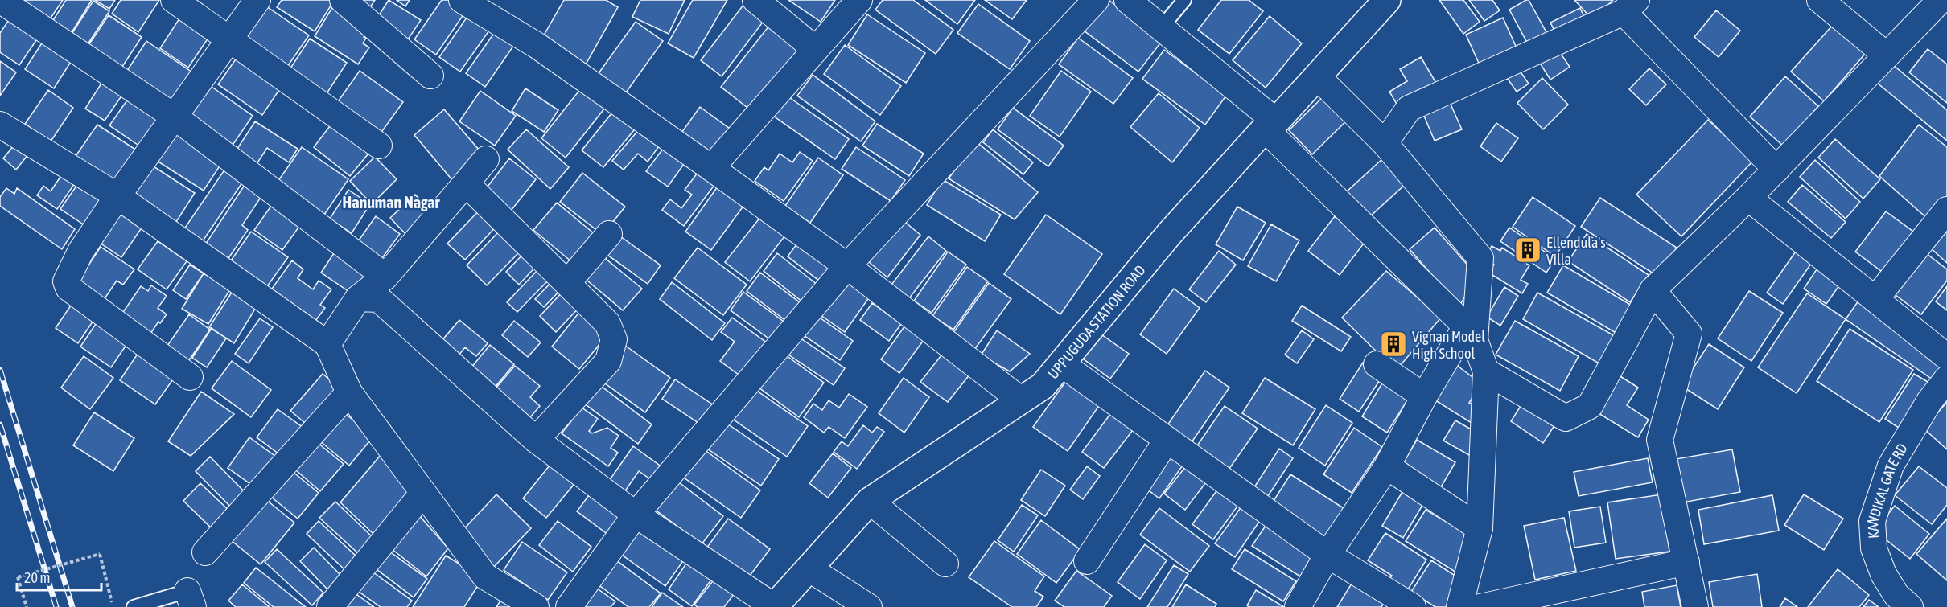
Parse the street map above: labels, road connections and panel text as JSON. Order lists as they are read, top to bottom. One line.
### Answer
{"streets":{"street":["UPPUGUDA STATION ROAD","KANDIKAL GATE RD"]},"districts":["Hanuman Nagar"],"places":{"building":["Ellendula's Villa","Vignan Model High School"]},"scale_bar":"20 m"}
